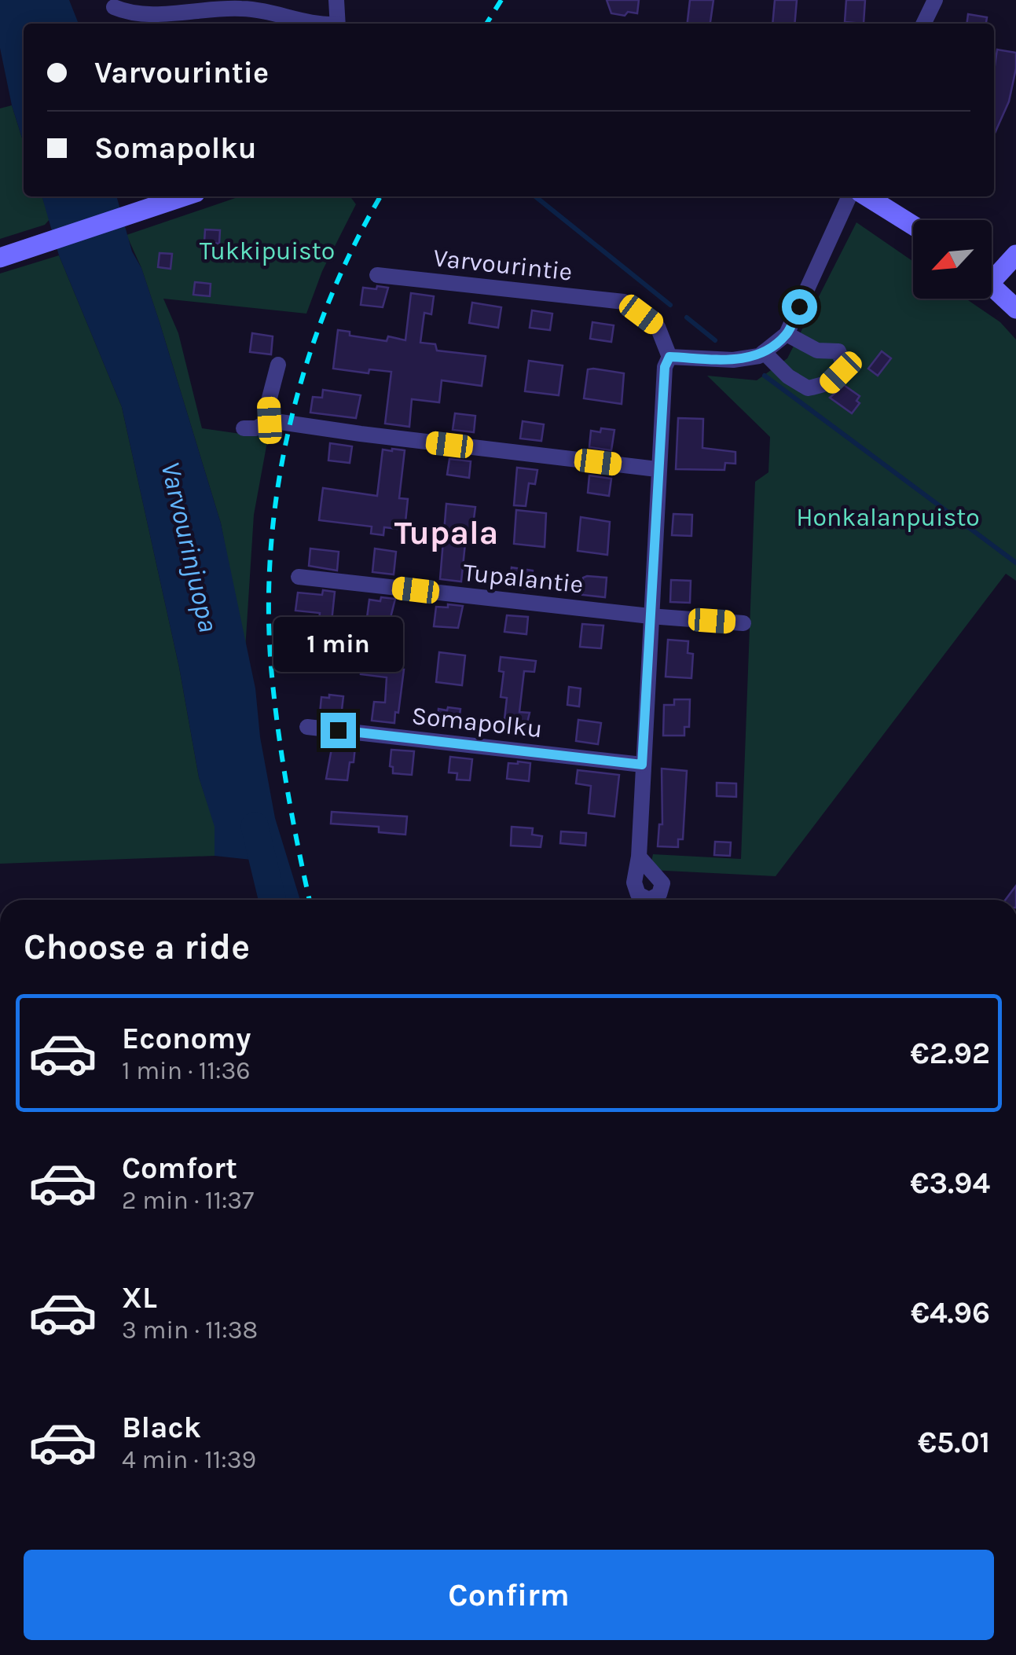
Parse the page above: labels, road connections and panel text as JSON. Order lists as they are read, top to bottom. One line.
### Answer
{"streets":{"street":["Varvourintie","Tupalantie","Somapolku"]},"districts":["Tupala"],"water":["Varvourinjuopa"],"parks":["Tukkipuisto","Honkalanpuisto"],"north":"bottom left","page":{"banner":["Varvourintie","Somapolku"],"bubble":"1 min","heading":"Choose a ride","list":[{"name":"Economy","note":"1 min · 11:36","value":"€2.92"},{"name":"Comfort","note":"2 min · 11:37","value":"€3.94"},{"name":"XL","note":"3 min · 11:38","value":"€4.96"},{"name":"Black","note":"4 min · 11:39","value":"€5.01"}],"buttons":"Confirm"}}
